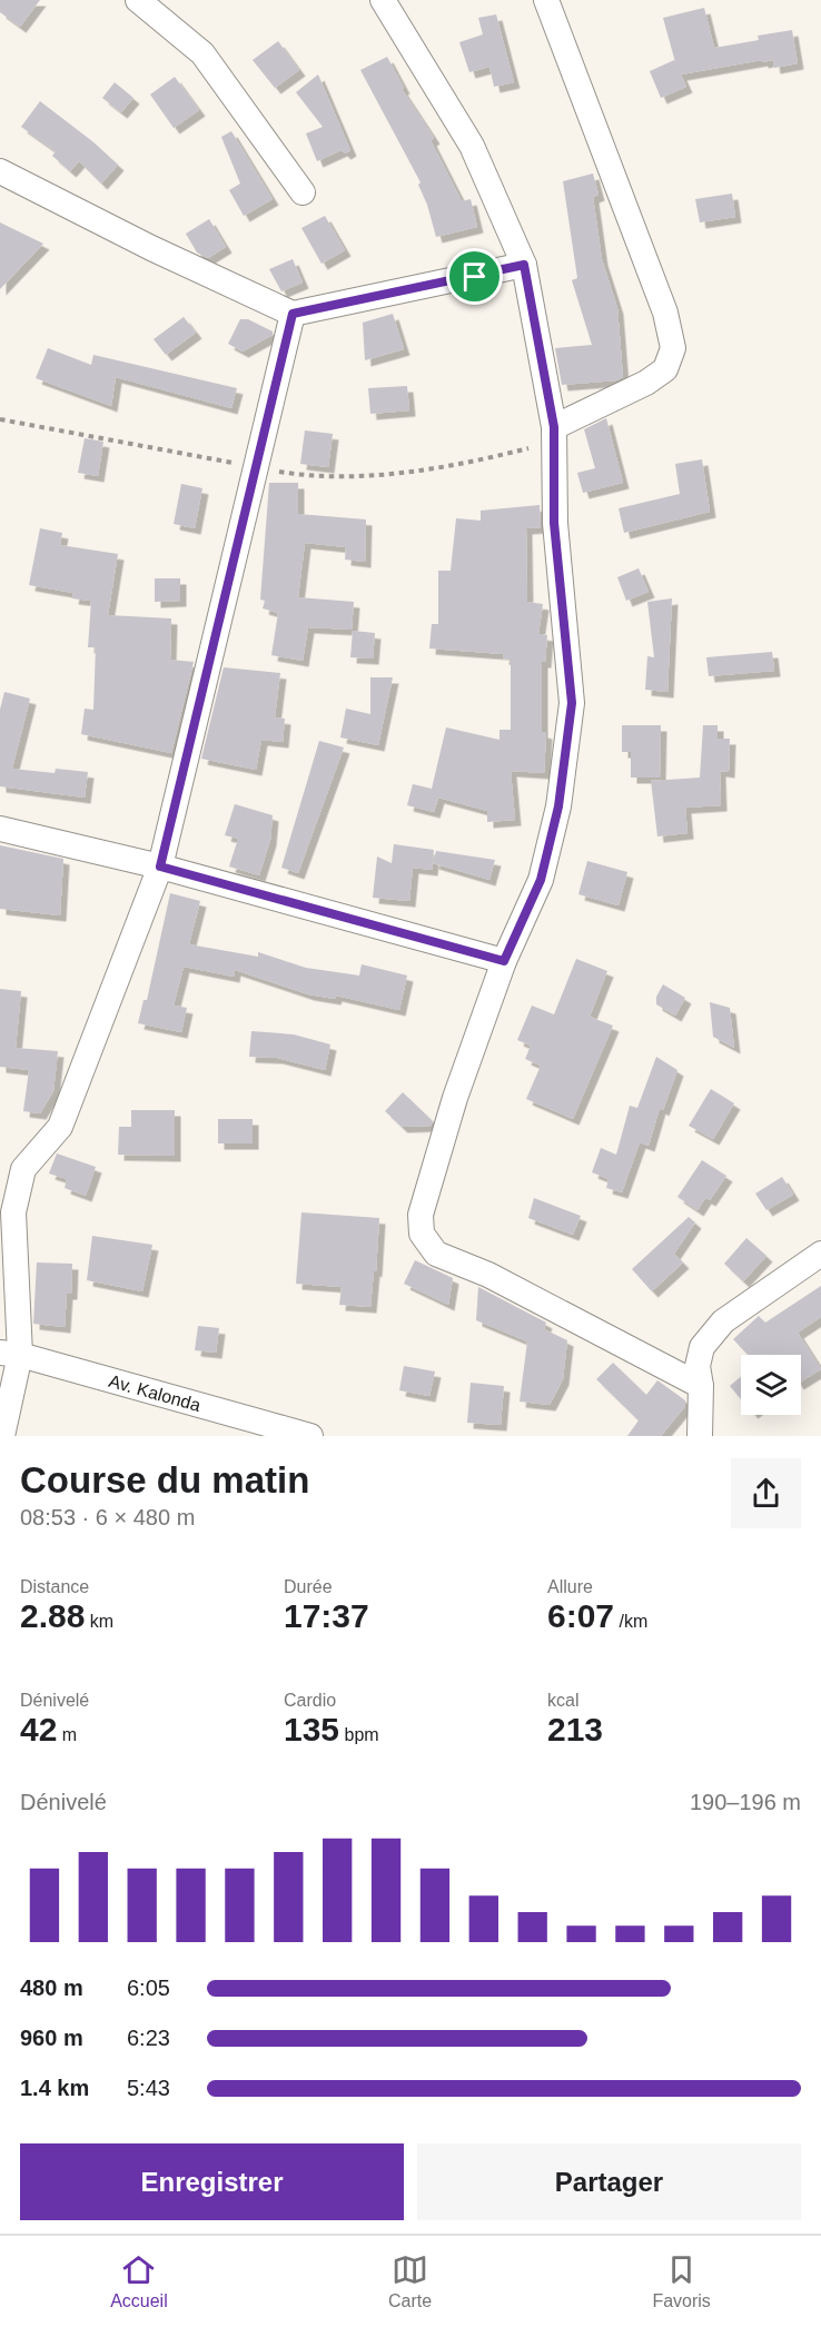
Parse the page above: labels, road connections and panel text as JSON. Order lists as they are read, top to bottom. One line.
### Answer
{"streets":{"street":["Av. Kalonda"]},"page":{"heading":["Course du matin","08:53 · 6 × 480 m"],"stats":[["Distance","2.88 km"],["Durée","17:37"],["Allure","6:07 /km"],["Dénivelé","42 m"],["Cardio","135 bpm"],["kcal","213"]],"chart":["Dénivelé","190–196 m"],"list":[{"name":"480 m","note":"6:05"},{"name":"960 m","note":"6:23"},{"name":"1.4 km","note":"5:43"}],"buttons":["Enregistrer","Partager"],"tabs":["Accueil","Carte","Favoris"]}}
